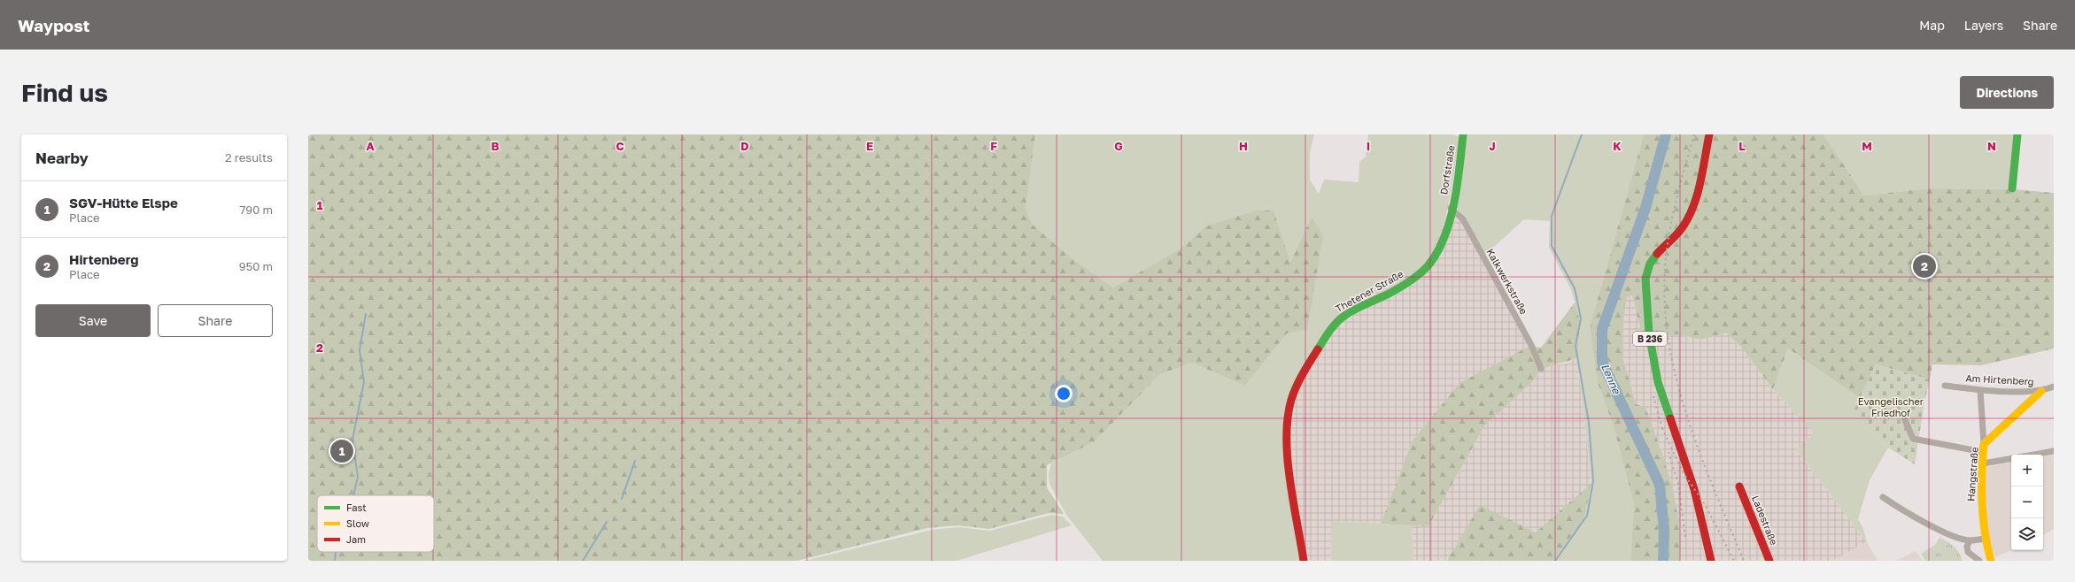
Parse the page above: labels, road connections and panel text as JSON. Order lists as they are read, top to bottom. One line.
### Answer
{"streets":{"street":["Dorfstraße","Kalkwerkstraße","Thetener Straße","B 236","Am Hirtenberg","Hangstraße","Ladestraße"]},"crossings":[["Dorfstraße","Kalkwerkstraße"],["Dorfstraße","Thetener Straße"],["Kalkwerkstraße","Thetener Straße"],["Am Hirtenberg","Hangstraße"]],"water":["Lenne"],"parks":["Evangelischer Friedhof"],"legend":["Fast","Slow","Jam"],"page":{"header":"Waypost","nav":["Map","Layers","Share"],"buttons":["Directions",["Save","Share"]],"title":"Find us","heading":["Nearby","2 results"],"list":[{"mark":"1","name":"SGV-Hütte Elspe","note":"Place","value":"790 m"},{"mark":"2","name":"Hirtenberg","note":"Place","value":"950 m"}],"pins":["2","1"],"map_buttons":["+","−"]},"grid":{"columns":["A","B","C","D","E","F","G","H","I","J","K","L","M","N"],"rows":["1","2"]}}
